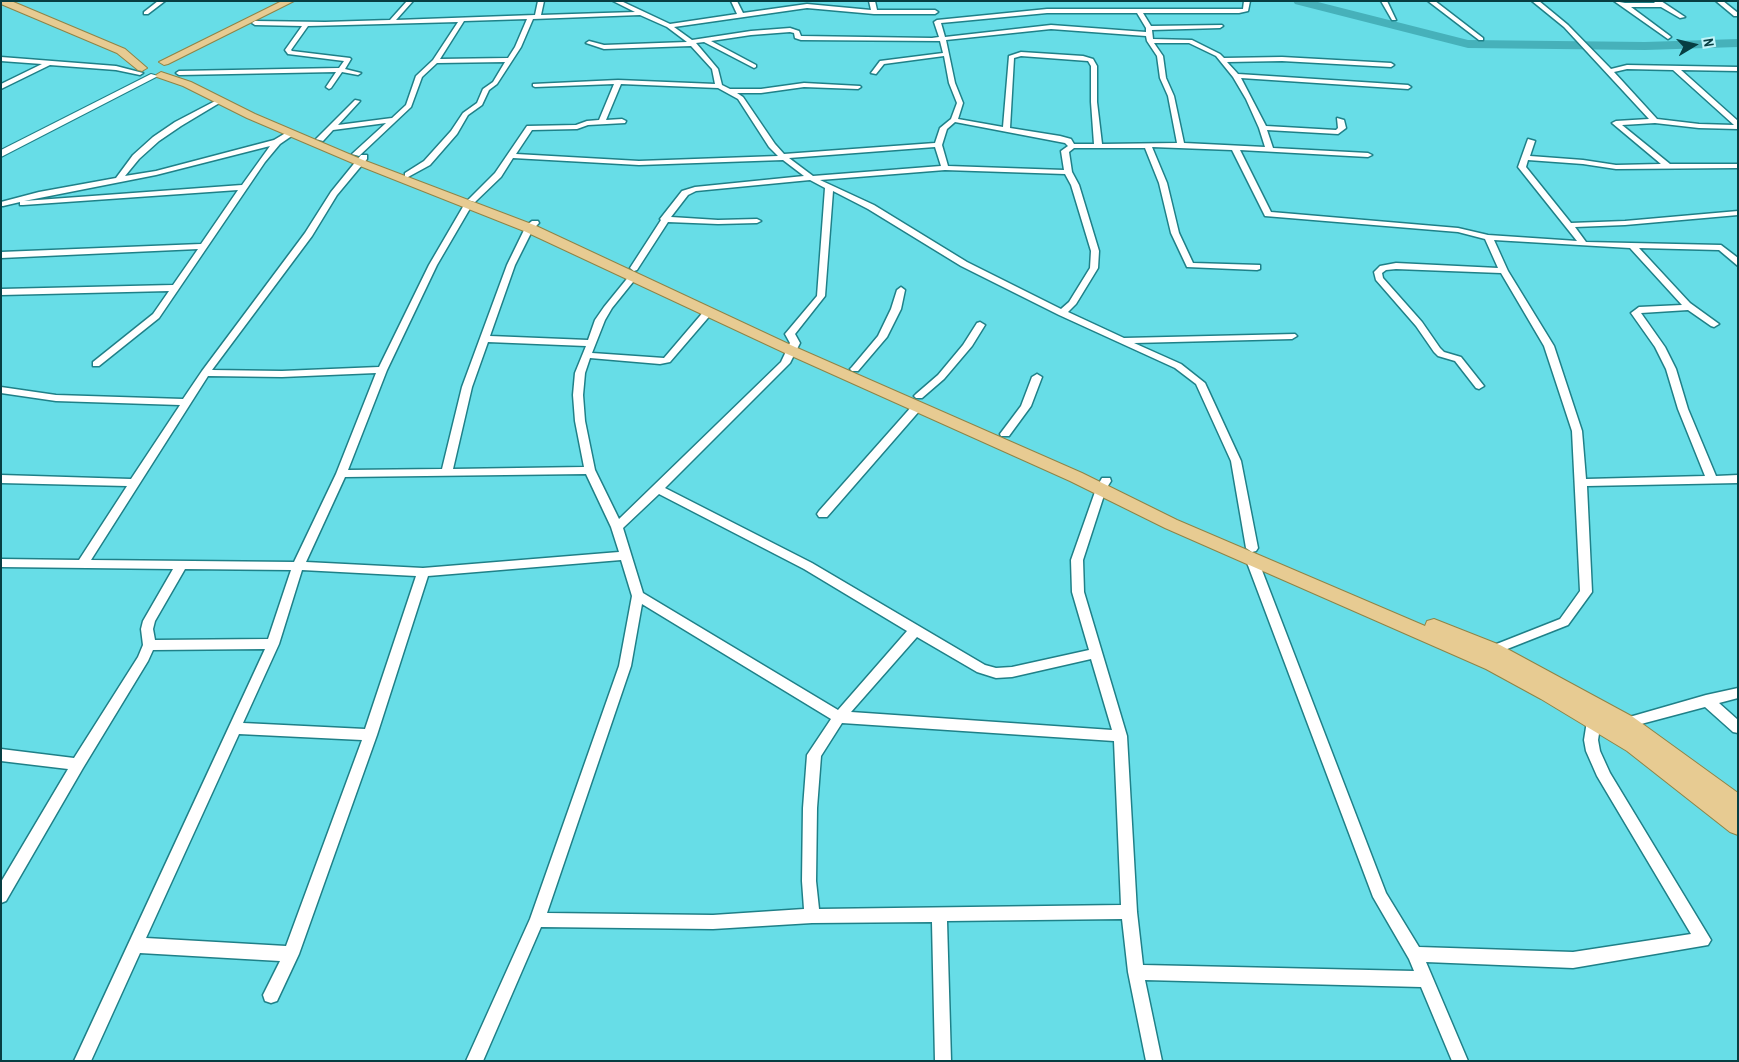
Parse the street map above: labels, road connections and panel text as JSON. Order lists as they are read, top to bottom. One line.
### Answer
{"north":"right"}
